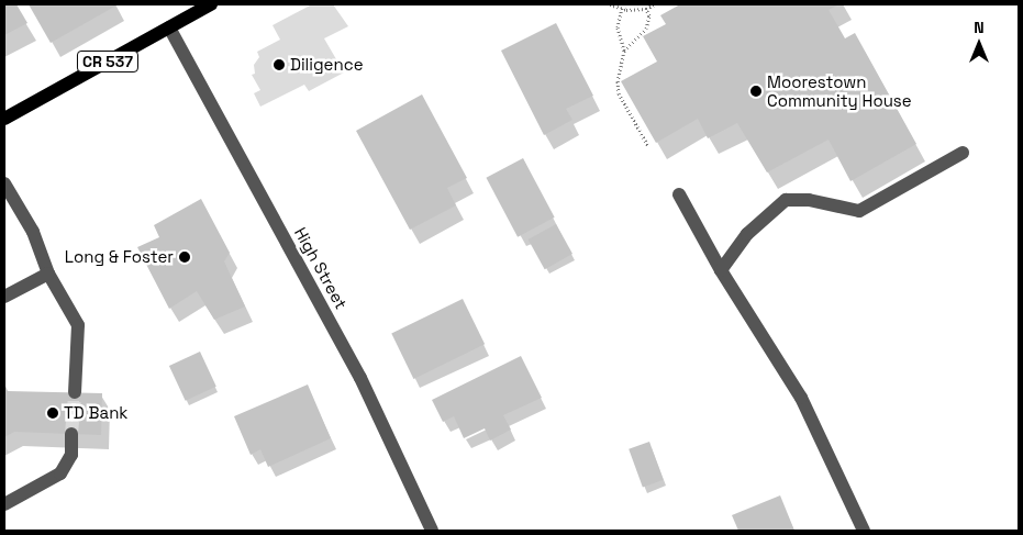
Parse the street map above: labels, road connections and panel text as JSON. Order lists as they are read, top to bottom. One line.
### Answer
{"streets":{"main road":["CR 537"],"street":["High Street"]},"crossings":[["CR 537","High Street"]],"places":["Diligence","Moorestown Community House","Long & Foster","TD Bank"],"north":"top"}
